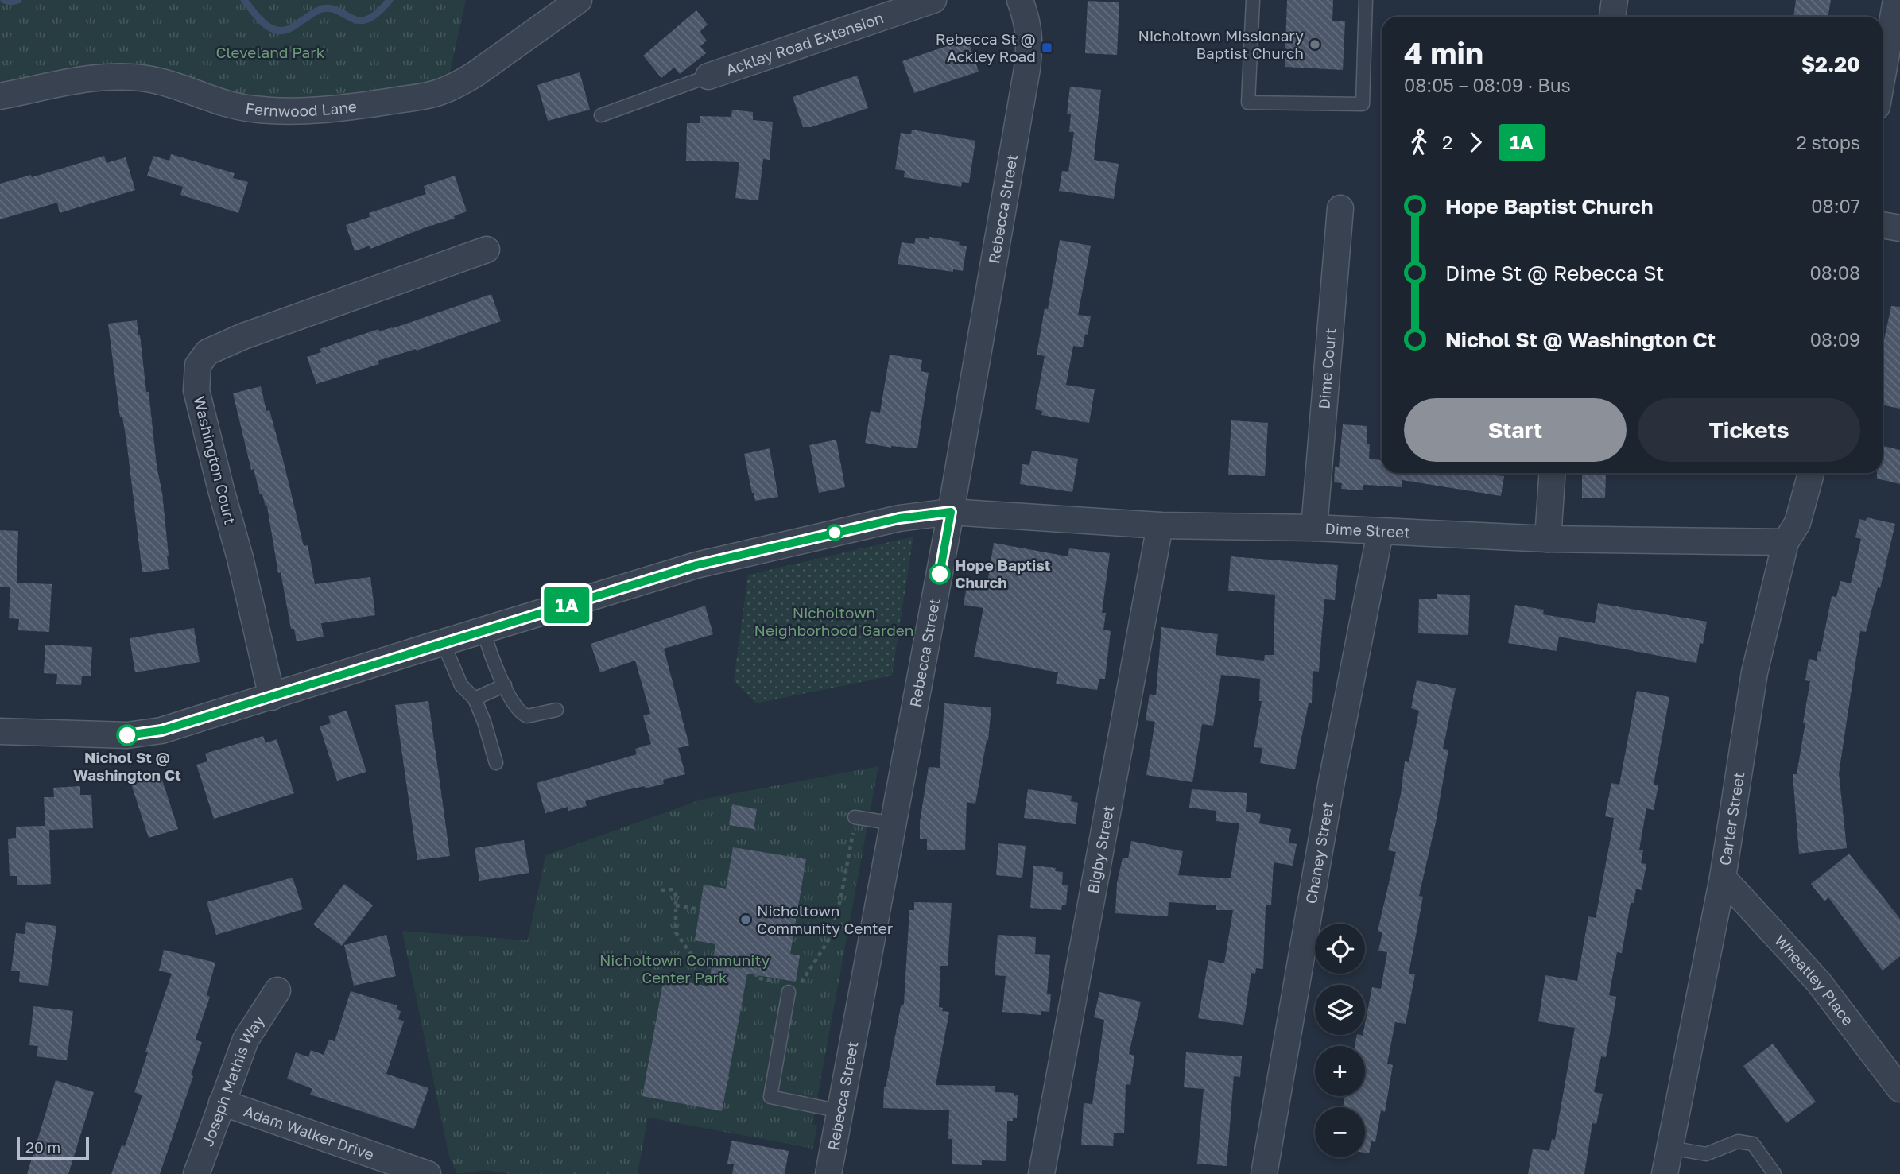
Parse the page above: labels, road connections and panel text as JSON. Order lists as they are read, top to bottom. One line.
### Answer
{"streets":{"street":["Ackley Road Extension","Fernwood Lane","Rebecca Street","Dime Court","Washington Court","Dime Street","Carter Street","Bigby Street","Chaney Street","Wheatley Place","Joseph Mathis Way","Adam Walker Drive"]},"crossings":[["Rebecca Street","Dime Street"],["Dime Court","Dime Street"],["Washington Court","Dime Street"],["Dime Street","Carter Street"],["Dime Street","Bigby Street"],["Dime Street","Chaney Street"],["Carter Street","Wheatley Place"],["Joseph Mathis Way","Adam Walker Drive"]],"parks":["Cleveland Park","Nicholtown Neighborhood Garden","Nicholtown Community Center Park"],"places":{"other":["Nicholtown Missionary Baptist Church","Hope Baptist Church","Nichol St @ Washington Ct","Nicholtown Community Center"],"transit":["Rebecca St @ Ackley Road"]},"lines":["bus line 1A"],"scale_bar":"20 m","page":{"on_map":"1A","heading":["4 min","08:05 – 08:09 · Bus","$2.20"],"legs":["2","1A","2 stops"],"list":[{"name":"Hope Baptist Church","value":"08:07"},{"name":"Dime St @ Rebecca St","value":"08:08"},{"name":"Nichol St @ Washington Ct","value":"08:09"}],"buttons":["Start","Tickets"],"map_buttons":["+","−"],"scale":"20 m"}}
